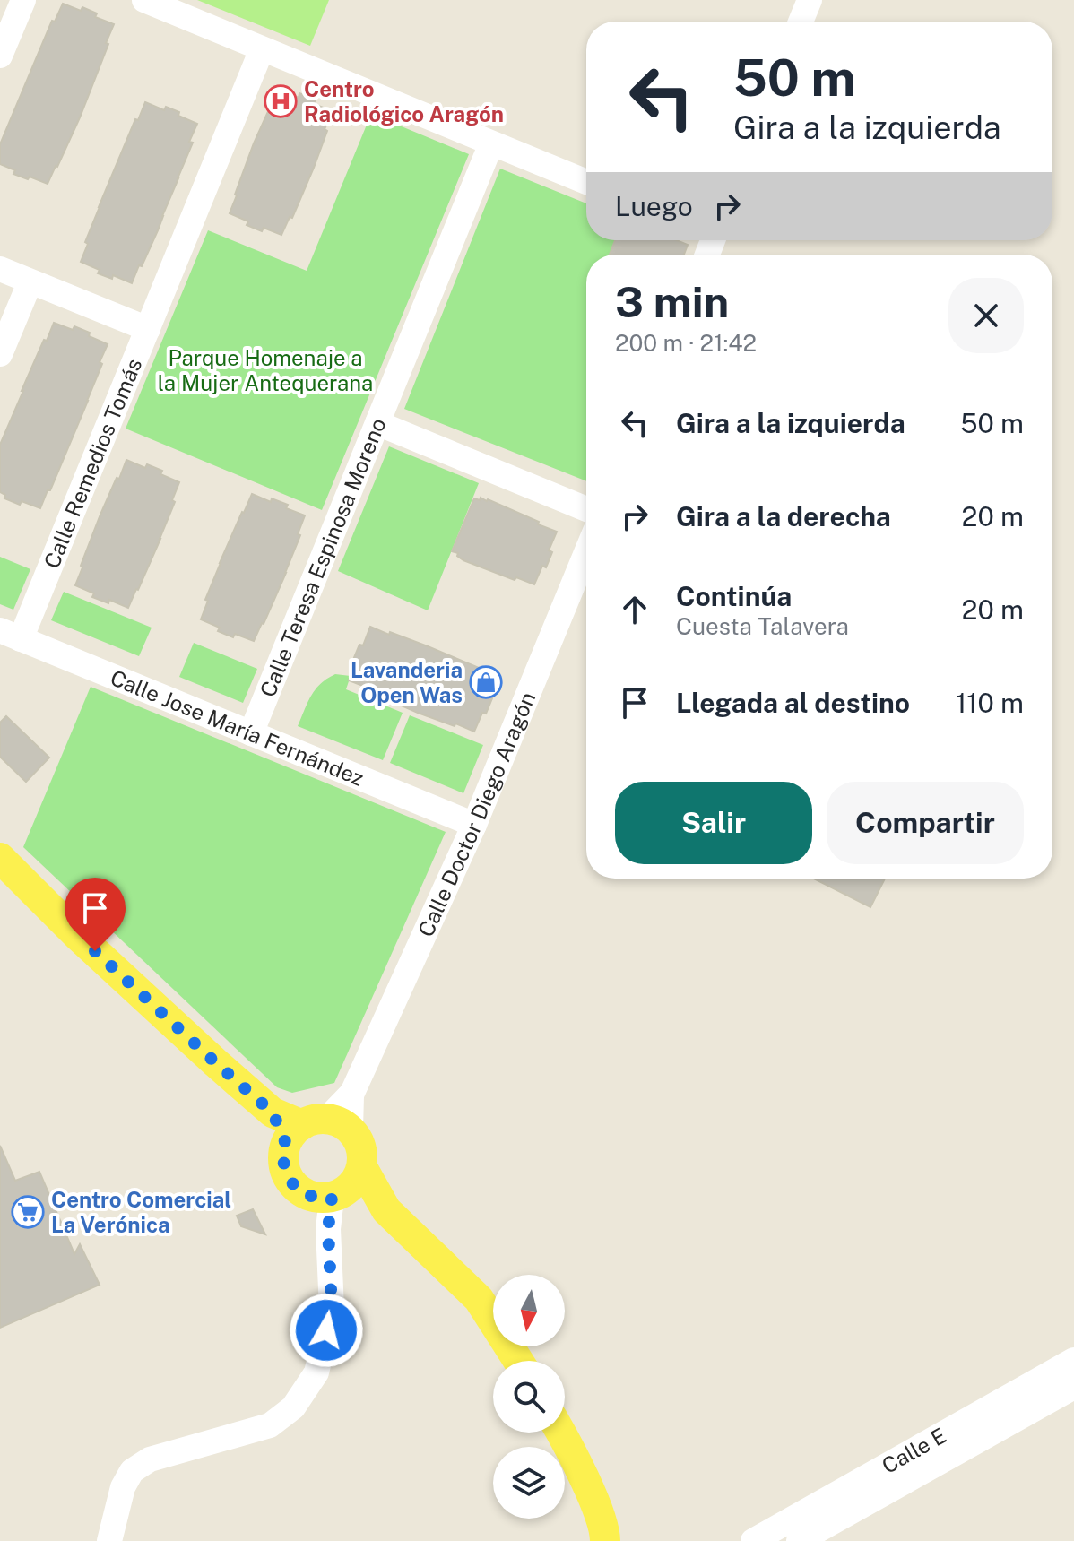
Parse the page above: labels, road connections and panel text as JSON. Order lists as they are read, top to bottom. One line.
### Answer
{"streets":{"street":["Calle Remedios Tomás","Calle Teresa Espinosa Moreno","Calle Jose María Fernández","Calle Doctor Diego Aragón","Calle E"]},"crossings":[["Calle Remedios Tomás","Calle Jose María Fernández"],["Calle Teresa Espinosa Moreno","Calle Jose María Fernández"],["Calle Jose María Fernández","Calle Doctor Diego Aragón"]],"parks":["Parque Homenaje a la Mujer Antequerana"],"places":{"hospital":["Centro Radiológico Aragón"],"shop":["Lavanderia Open Was"],"supermarket":["Centro Comercial La Verónica"]},"north":"bottom","page":{"turn":["50 m","Gira a la izquierda"],"then":"Luego","heading":["3 min","200 m · 21:42"],"list":[{"name":"Gira a la izquierda","value":"50 m"},{"name":"Gira a la derecha","value":"20 m"},{"name":"Continúa","note":"Cuesta Talavera","value":"20 m"},{"name":"Llegada al destino","value":"110 m"}],"buttons":["Salir","Compartir"]}}
